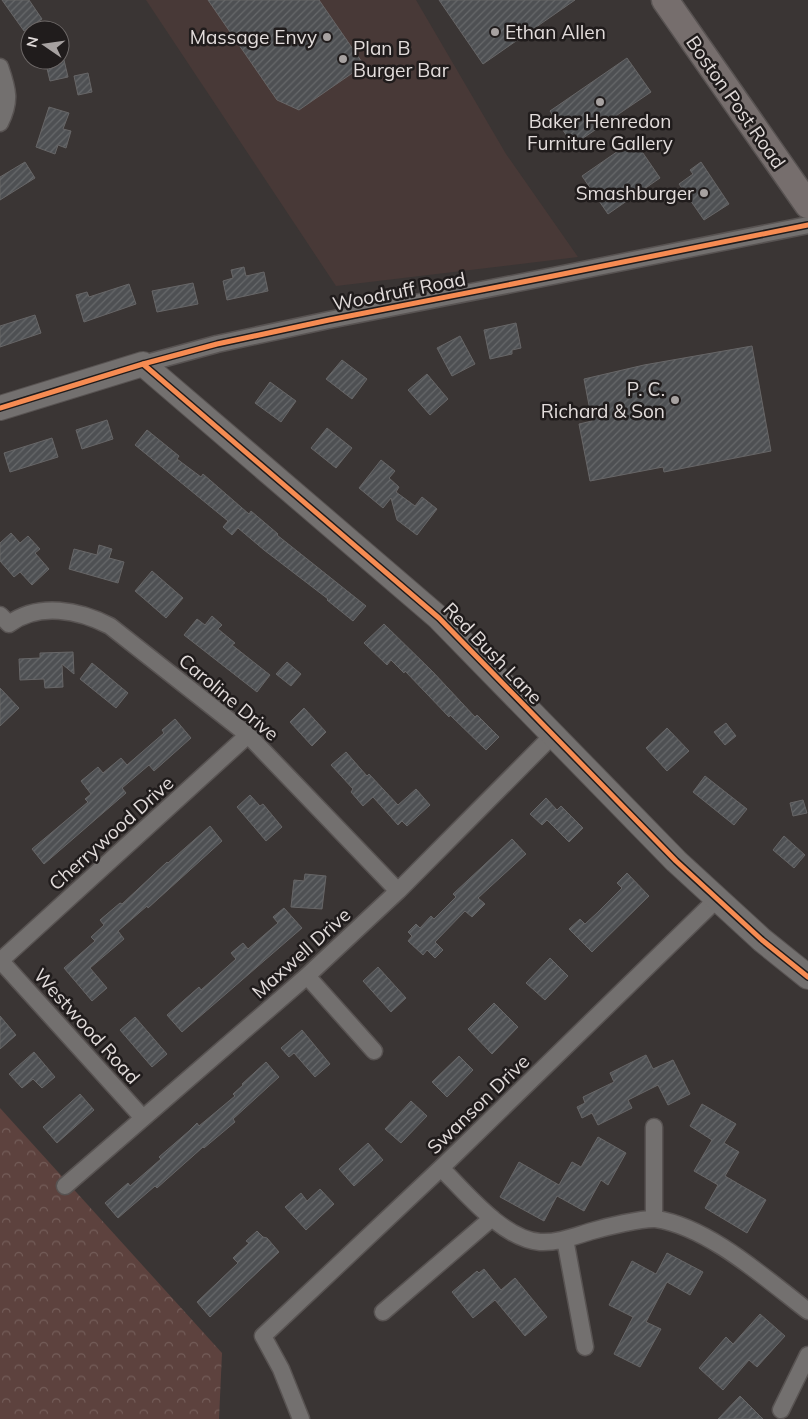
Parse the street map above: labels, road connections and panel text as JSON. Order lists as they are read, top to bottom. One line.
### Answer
{"streets":{"main road":["Boston Post Road"],"street":["Woodruff Road","Red Bush Lane","Caroline Drive","Cherrywood Drive","Maxwell Drive","Westwood Road","Swanson Drive"]},"crossings":[["Woodruff Road","Red Bush Lane"],["Red Bush Lane","Maxwell Drive"],["Red Bush Lane","Swanson Drive"],["Caroline Drive","Cherrywood Drive"],["Caroline Drive","Maxwell Drive"],["Cherrywood Drive","Westwood Road"],["Maxwell Drive","Westwood Road"]],"places":["Ethan Allen","Massage Envy","Plan B Burger Bar","Baker Henredon Furniture Gallery","Smashburger","P. C. Richard & Son"],"north":"left"}
